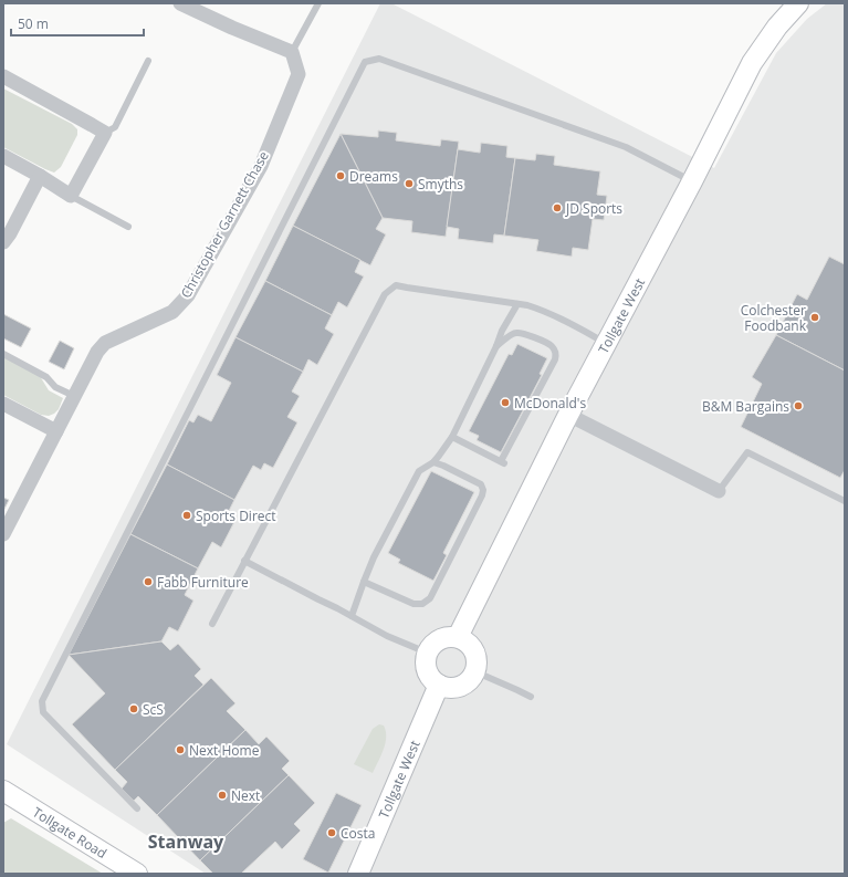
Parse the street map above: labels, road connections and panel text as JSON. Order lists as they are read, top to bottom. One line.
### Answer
{"streets":{"street":["Christopher Garnett Chase","Tollgate West","Tollgate Road"]},"districts":["Stanway"],"places":["Dreams","Smyths","JD Sports","Colchester Foodbank","McDonald's","B&M Bargains","Sports Direct","Fabb Furniture","ScS","Next Home","Next","Costa"],"scale_bar":"50 m"}
